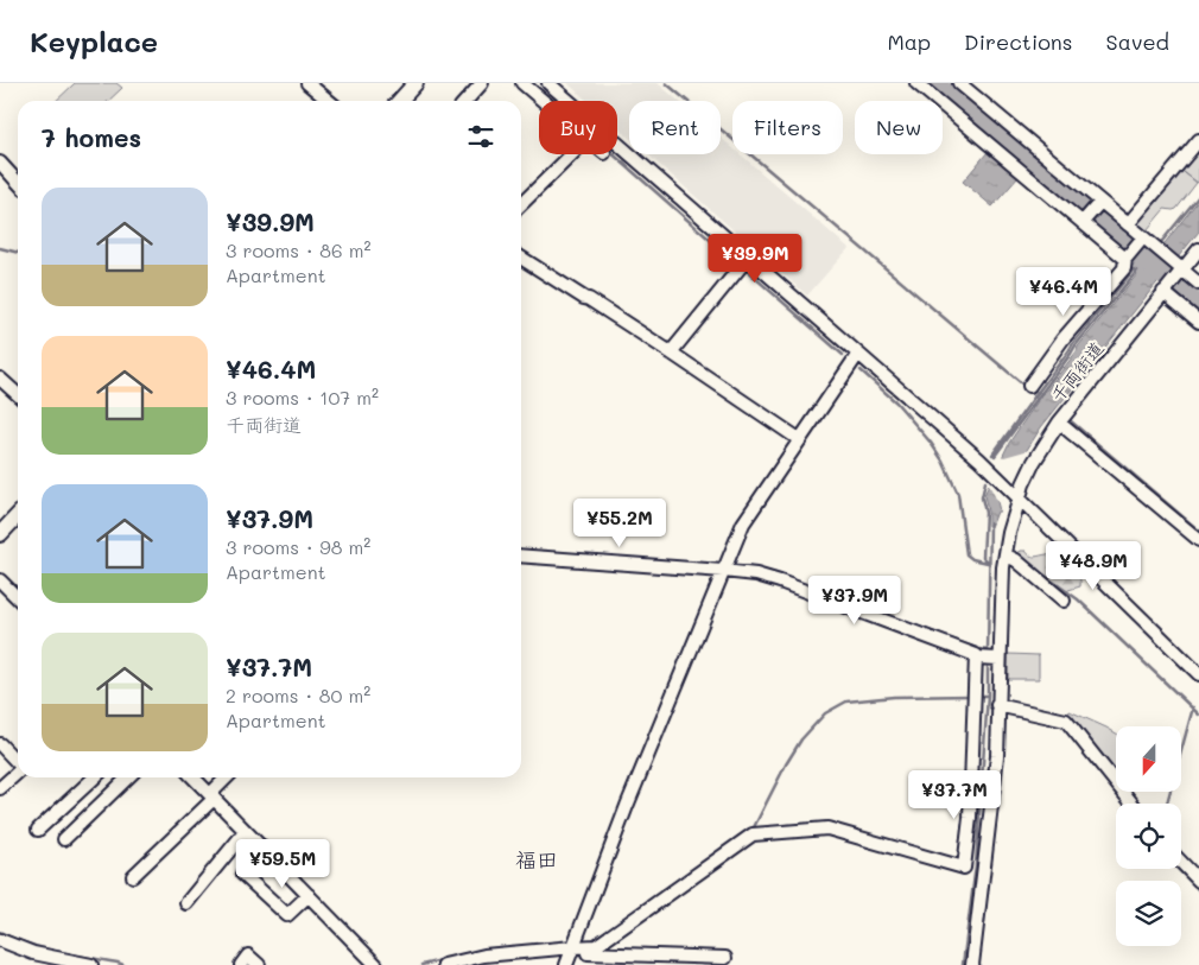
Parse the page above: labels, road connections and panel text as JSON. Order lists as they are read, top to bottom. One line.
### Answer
{"streets":{"street":["千両街道"]},"districts":["福田"],"north":"bottom","page":{"header":"Keyplace","nav":["Map","Directions","Saved"],"chip":["Buy","Rent","Filters","New"],"heading":"7 homes","list":[{"name":"¥39.9M","note":"3 rooms · 86 m² · Apartment"},{"name":"¥46.4M","note":"3 rooms · 107 m² · 千両街道"},{"name":"¥37.9M","note":"3 rooms · 98 m² · Apartment"},{"name":"¥37.7M","note":"2 rooms · 80 m² · Apartment"}],"price":["¥39.9M","¥46.4M","¥55.2M","¥48.9M","¥37.9M","¥37.7M","¥59.5M"]}}
